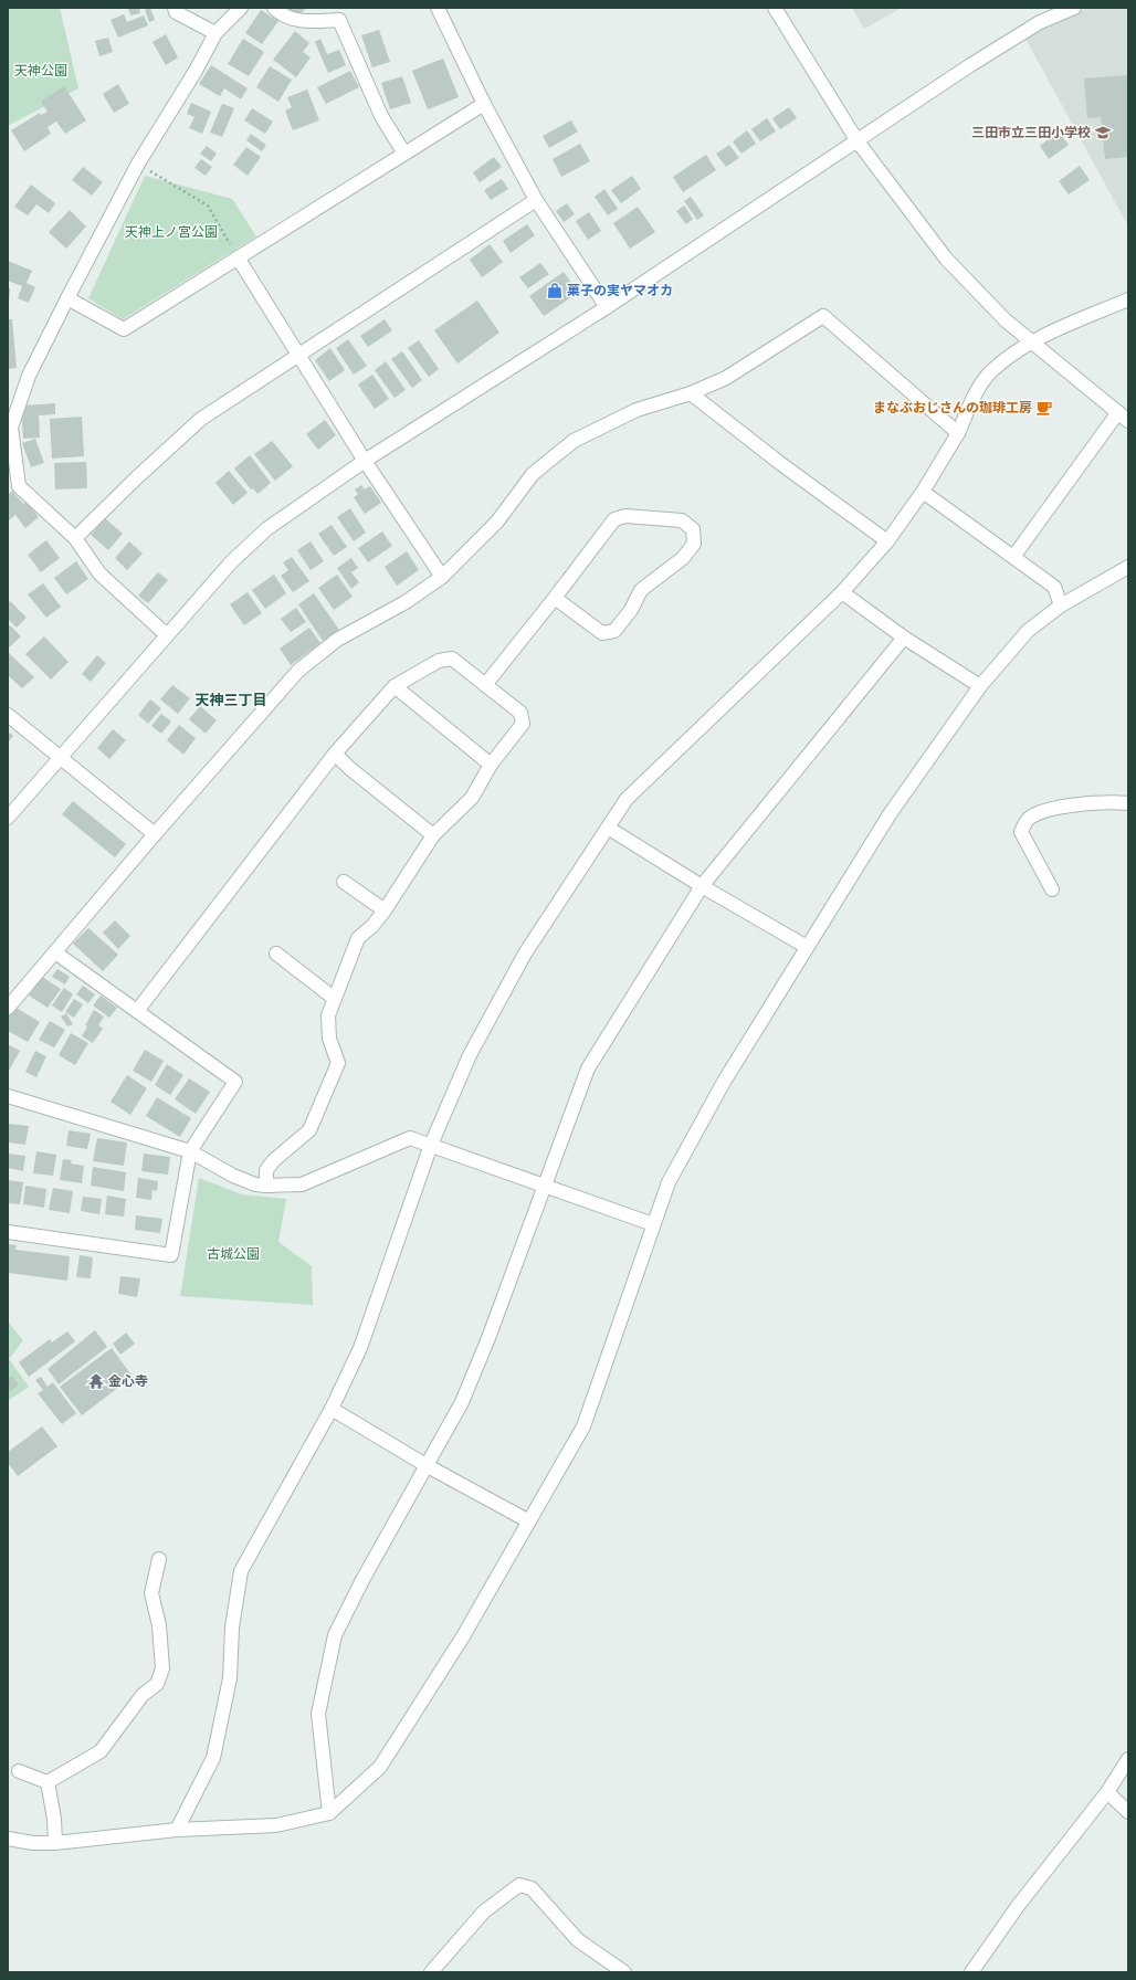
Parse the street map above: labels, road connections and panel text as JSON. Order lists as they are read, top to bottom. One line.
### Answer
{"districts":["天神三丁目"],"parks":["天神公園","天神上ノ宮公園","古城公園"],"places":{"school or university":["三田市立三田小学校"],"shop":["菓子の実ヤマオカ"],"cafe":["まなぶおじさんの珈琲工房"],"temple":["金心寺"]}}
